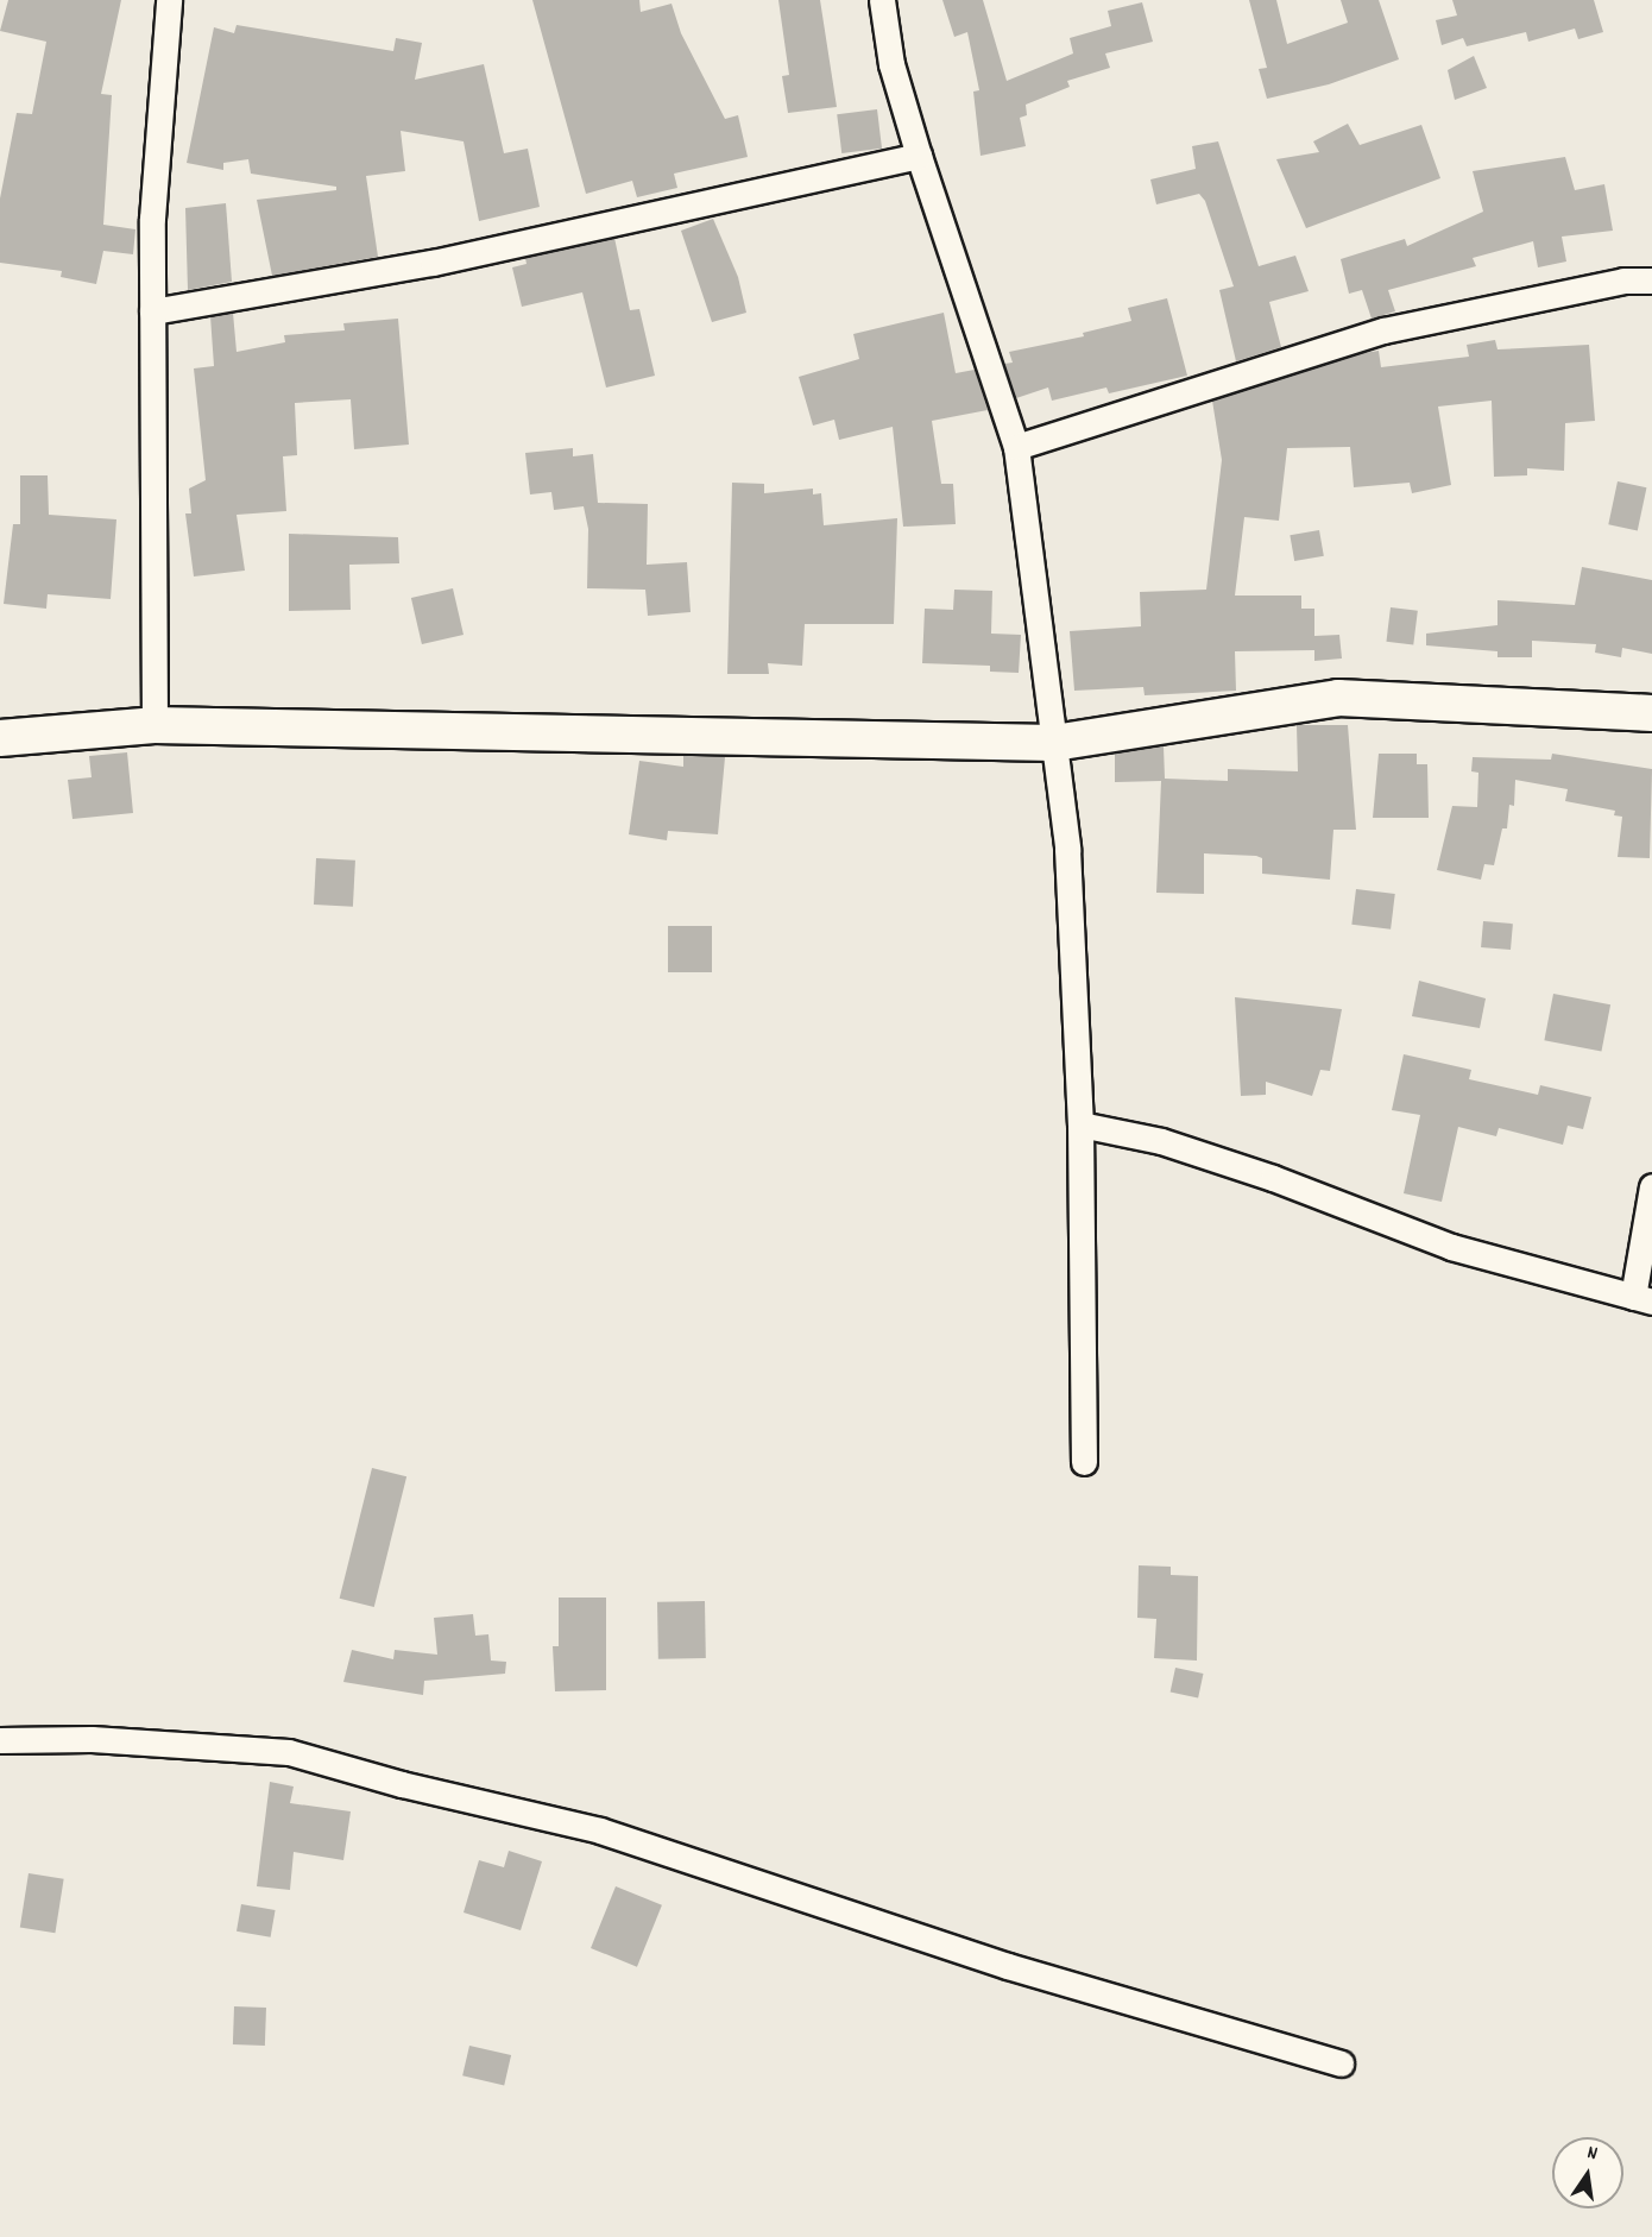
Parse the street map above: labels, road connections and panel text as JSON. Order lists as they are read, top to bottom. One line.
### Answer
{"north":"top"}
